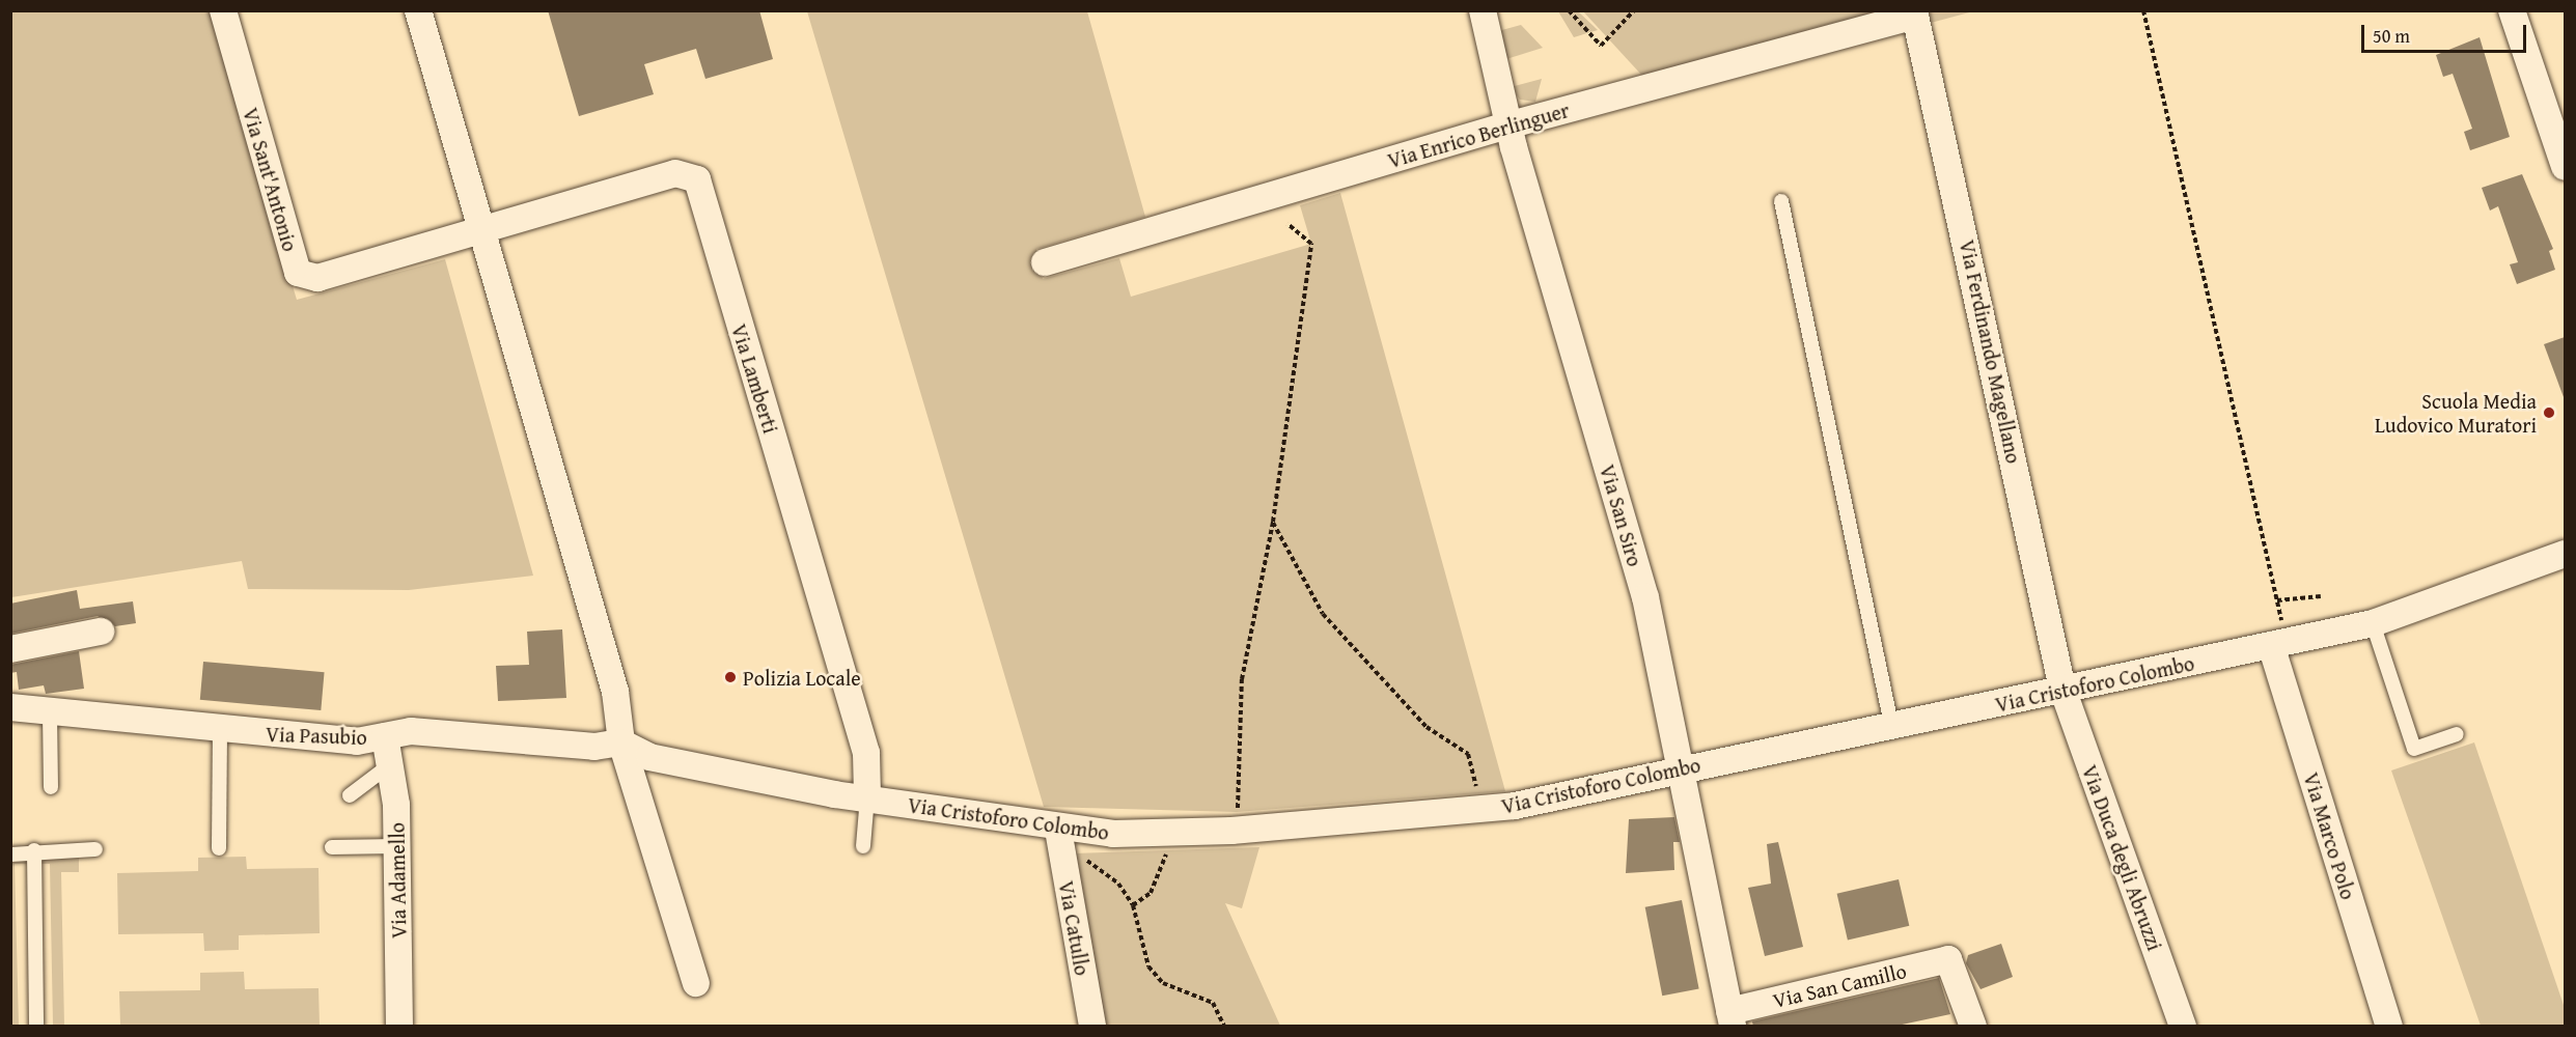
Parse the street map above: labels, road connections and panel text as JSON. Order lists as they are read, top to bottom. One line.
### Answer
{"streets":{"street":["Via Enrico Berlinguer","Via Sant'Antonio","Via Ferdinando Magellano","Via Lamberti","Via San Siro","Via Cristoforo Colombo","Via Pasubio","Via Marco Polo","Via Duca degli Abruzzi","Via Adamello","Via Catullo","Via San Camillo"]},"crossings":[["Via Enrico Berlinguer","Via Ferdinando Magellano"],["Via Enrico Berlinguer","Via San Siro"],["Via Sant'Antonio","Via Lamberti"],["Via Ferdinando Magellano","Via Cristoforo Colombo"],["Via Ferdinando Magellano","Via Duca degli Abruzzi"],["Via Lamberti","Via Cristoforo Colombo"],["Via San Siro","Via Cristoforo Colombo"],["Via San Siro","Via San Camillo"],["Via Cristoforo Colombo","Via Pasubio"],["Via Cristoforo Colombo","Via Marco Polo"],["Via Cristoforo Colombo","Via Duca degli Abruzzi"],["Via Cristoforo Colombo","Via Catullo"],["Via Pasubio","Via Adamello"]],"places":["Scuola Media Ludovico Muratori","Polizia Locale"],"scale_bar":"50 m"}
